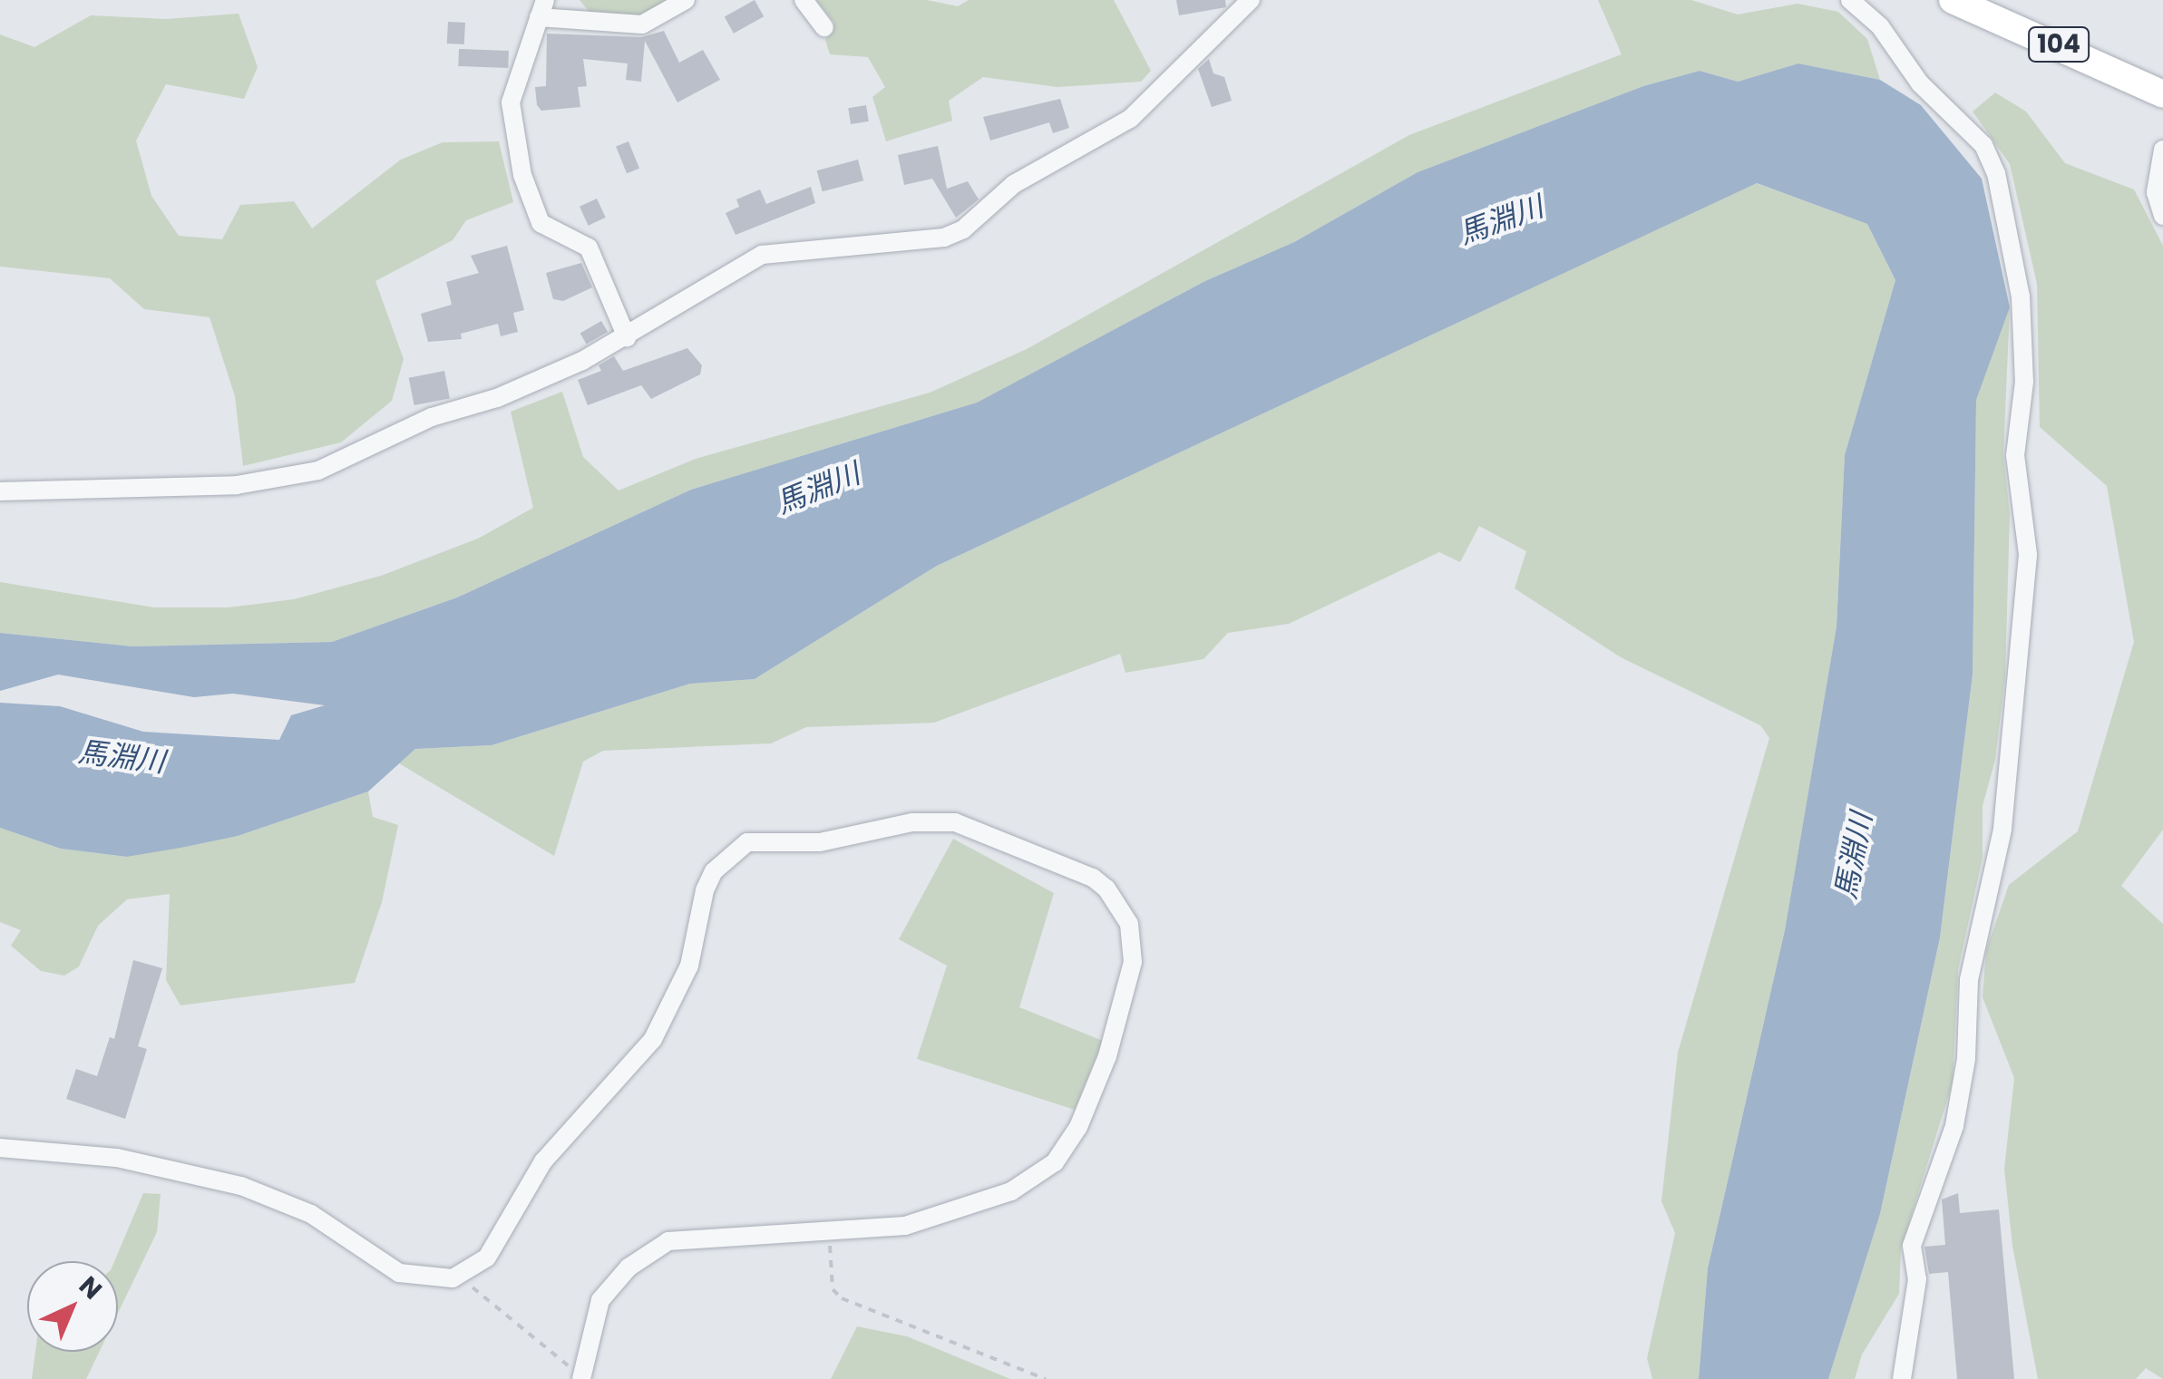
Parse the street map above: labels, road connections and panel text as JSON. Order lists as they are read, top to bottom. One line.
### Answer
{"streets":{"highway":["104"]},"water":["馬淵川"],"north":"top right"}
